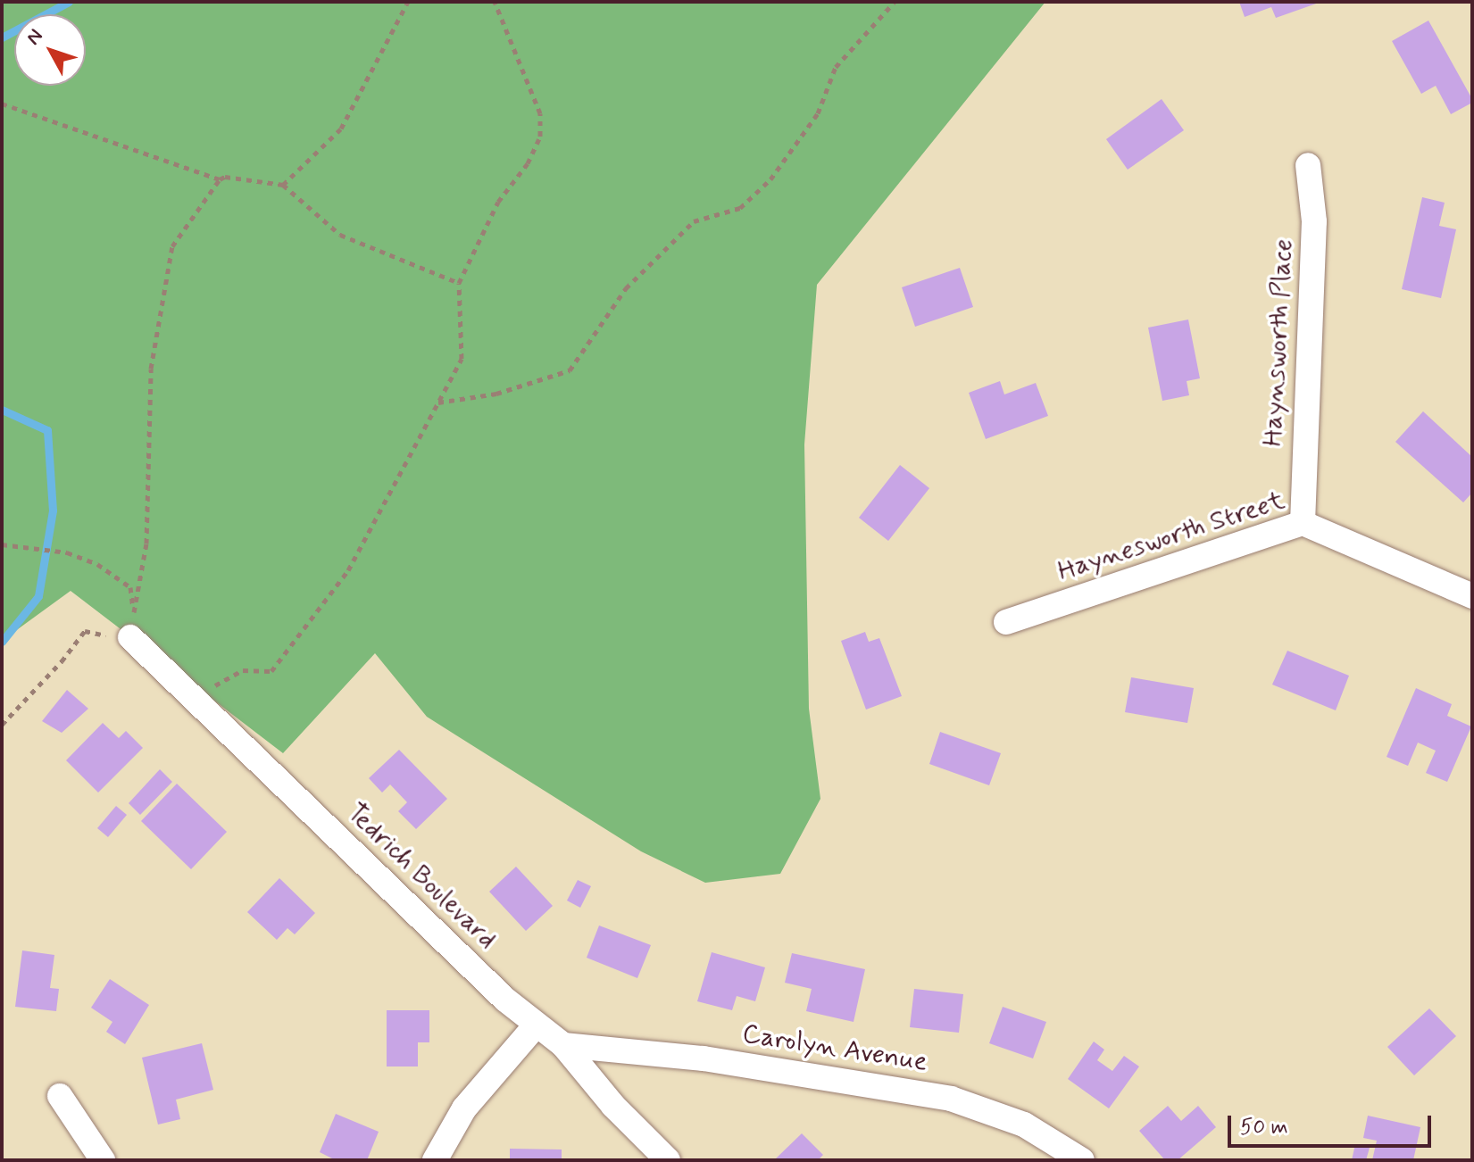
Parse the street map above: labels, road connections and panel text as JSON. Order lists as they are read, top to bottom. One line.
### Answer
{"streets":{"street":["Haynsworth Place","Haynesworth Street","Tedrich Boulevard","Carolyn Avenue"]},"crossings":[["Haynsworth Place","Haynesworth Street"],["Tedrich Boulevard","Carolyn Avenue"]],"scale_bar":"50 m","north":"top left"}
